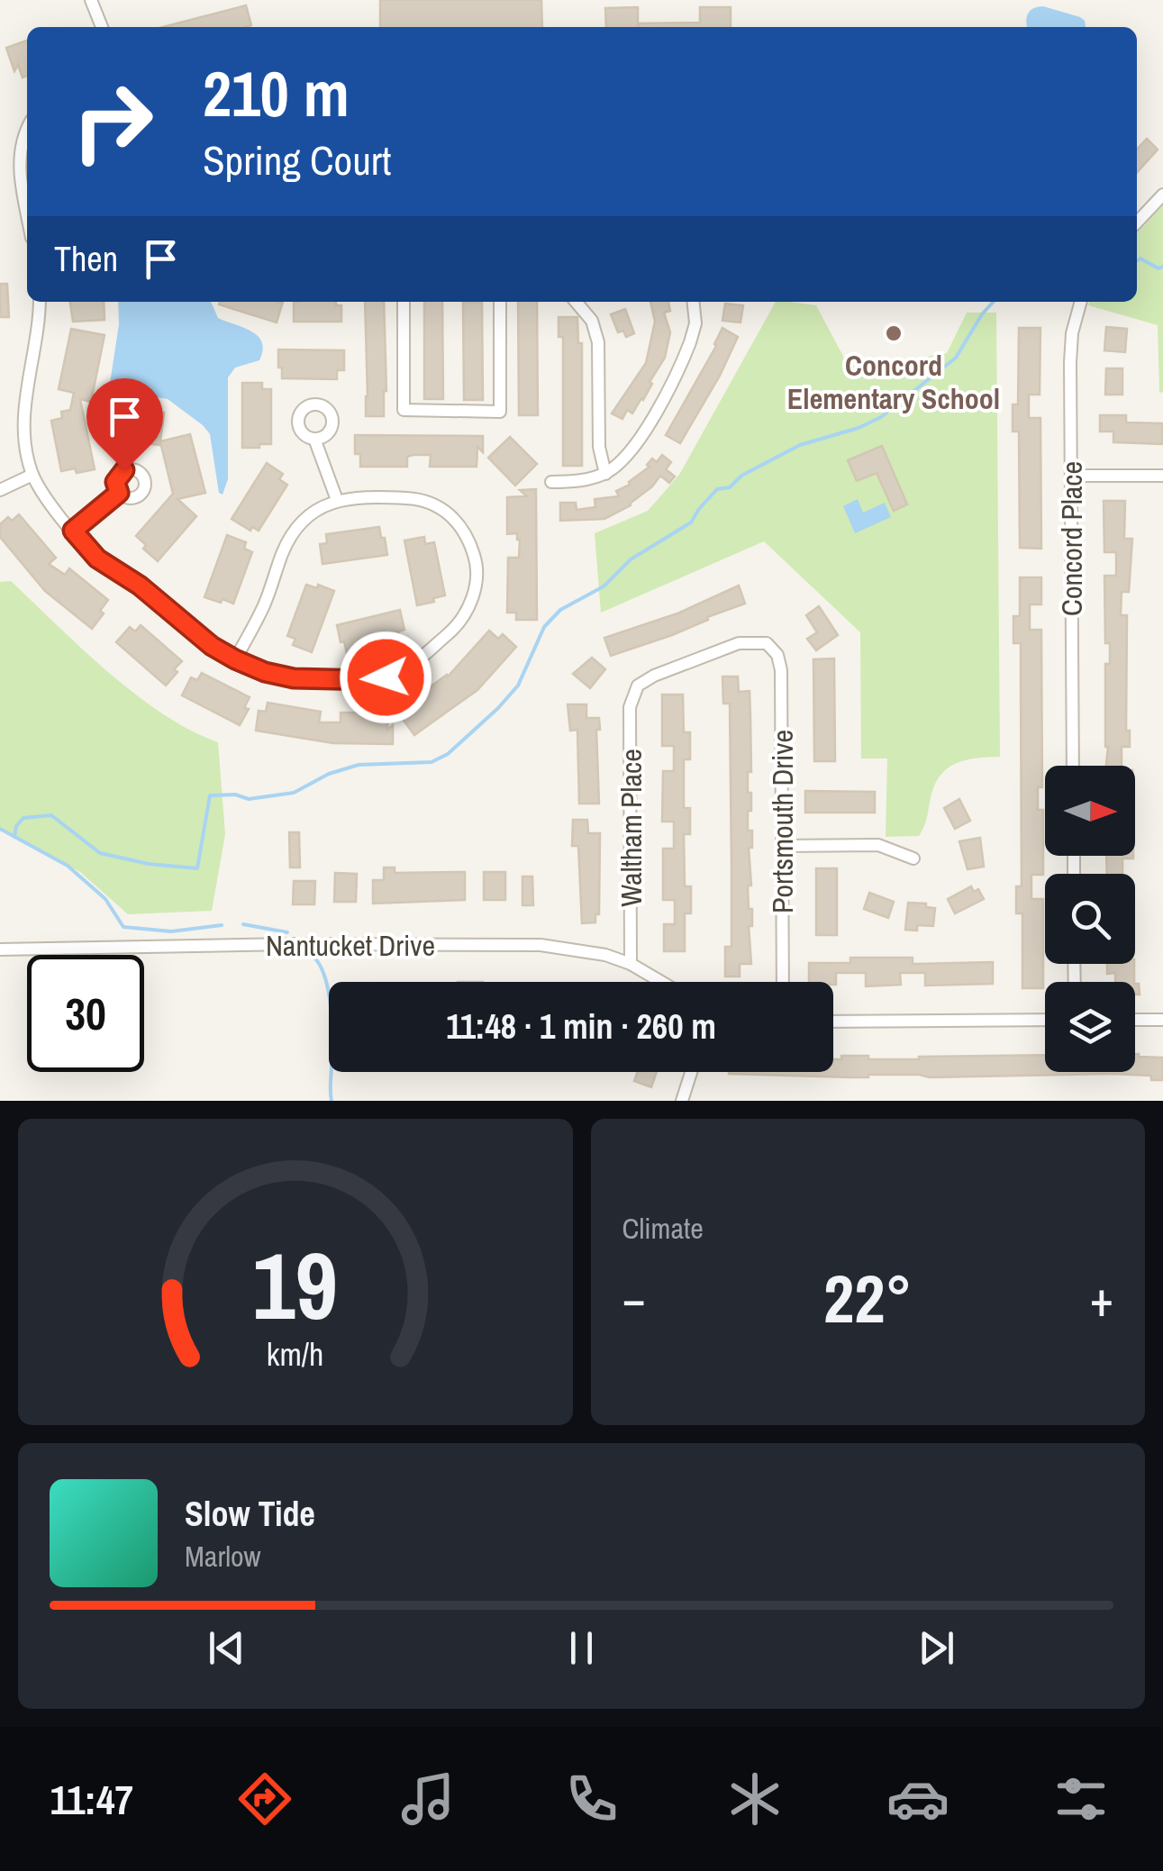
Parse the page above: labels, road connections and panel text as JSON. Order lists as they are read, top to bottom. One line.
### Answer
{"streets":{"street":["Concord Place","Portsmouth Drive","Waltham Place","Nantucket Drive"]},"crossings":[["Portsmouth Drive","Waltham Place"],["Waltham Place","Nantucket Drive"]],"places":["Concord Elementary School"],"north":"right","page":{"turn":["210 m","Spring Court"],"then":"Then","limit":"30","trip":"11:48 · 1 min · 260 m","tile":"Climate","heat":["−","22°","+"],"song":["Slow Tide","Marlow"],"tabs":"11:47","gauge":["19","km/h"]}}
